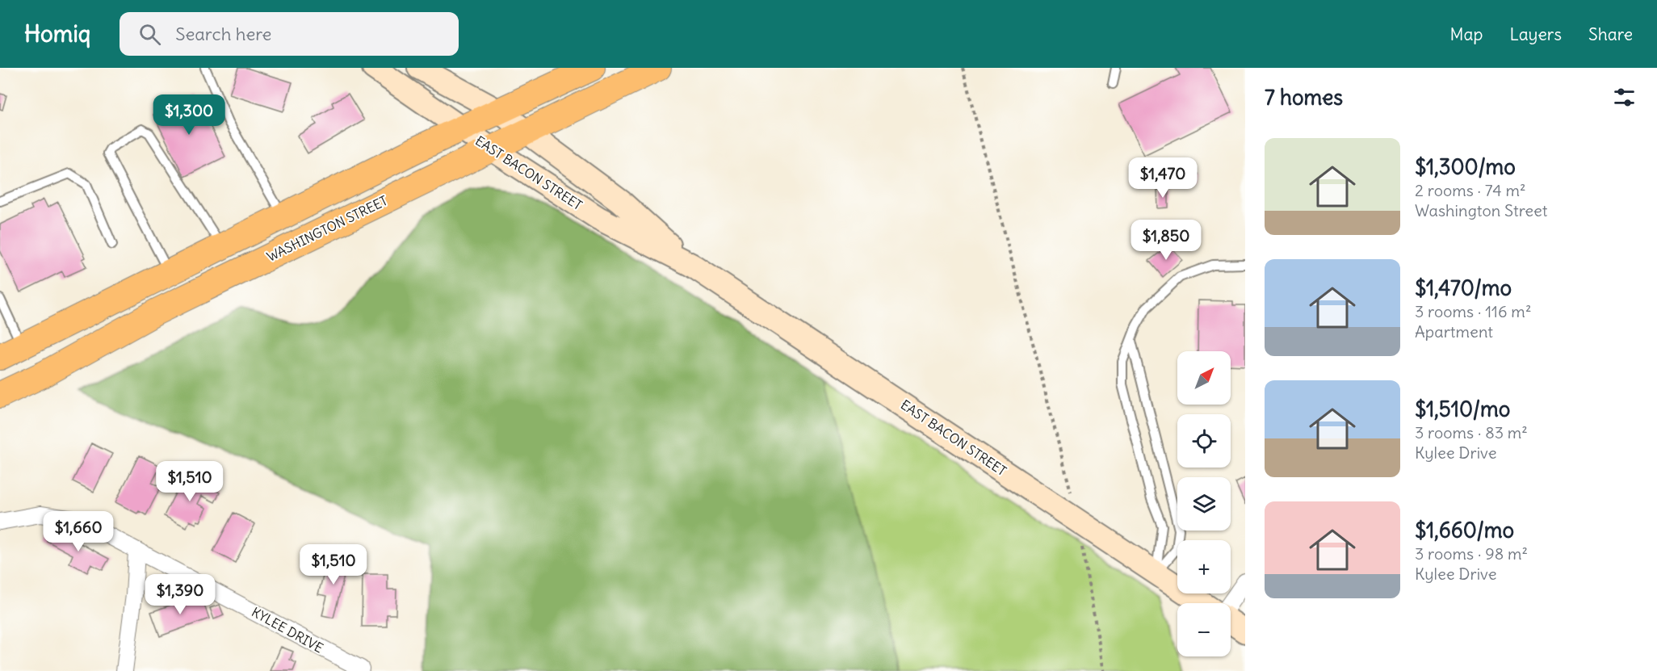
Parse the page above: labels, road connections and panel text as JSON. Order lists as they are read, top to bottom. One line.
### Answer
{"streets":{"main road":["EAST BACON STREET","WASHINGTON STREET"],"street":["KYLEE DRIVE"]},"crossings":[["EAST BACON STREET","WASHINGTON STREET"]],"north":"top right","page":{"header":"Homiq","search":"Search here","nav":["Map","Layers","Share"],"heading":"7 homes","price":["$1,300","$1,470","$1,850","$1,510","$1,660","$1,510","$1,390"],"list":[{"name":"$1,300/mo","note":"2 rooms · 74 m² · Washington Street"},{"name":"$1,470/mo","note":"3 rooms · 116 m² · Apartment"},{"name":"$1,510/mo","note":"3 rooms · 83 m² · Kylee Drive"},{"name":"$1,660/mo","note":"3 rooms · 98 m² · Kylee Drive"}],"map_buttons":["+","−"]}}
